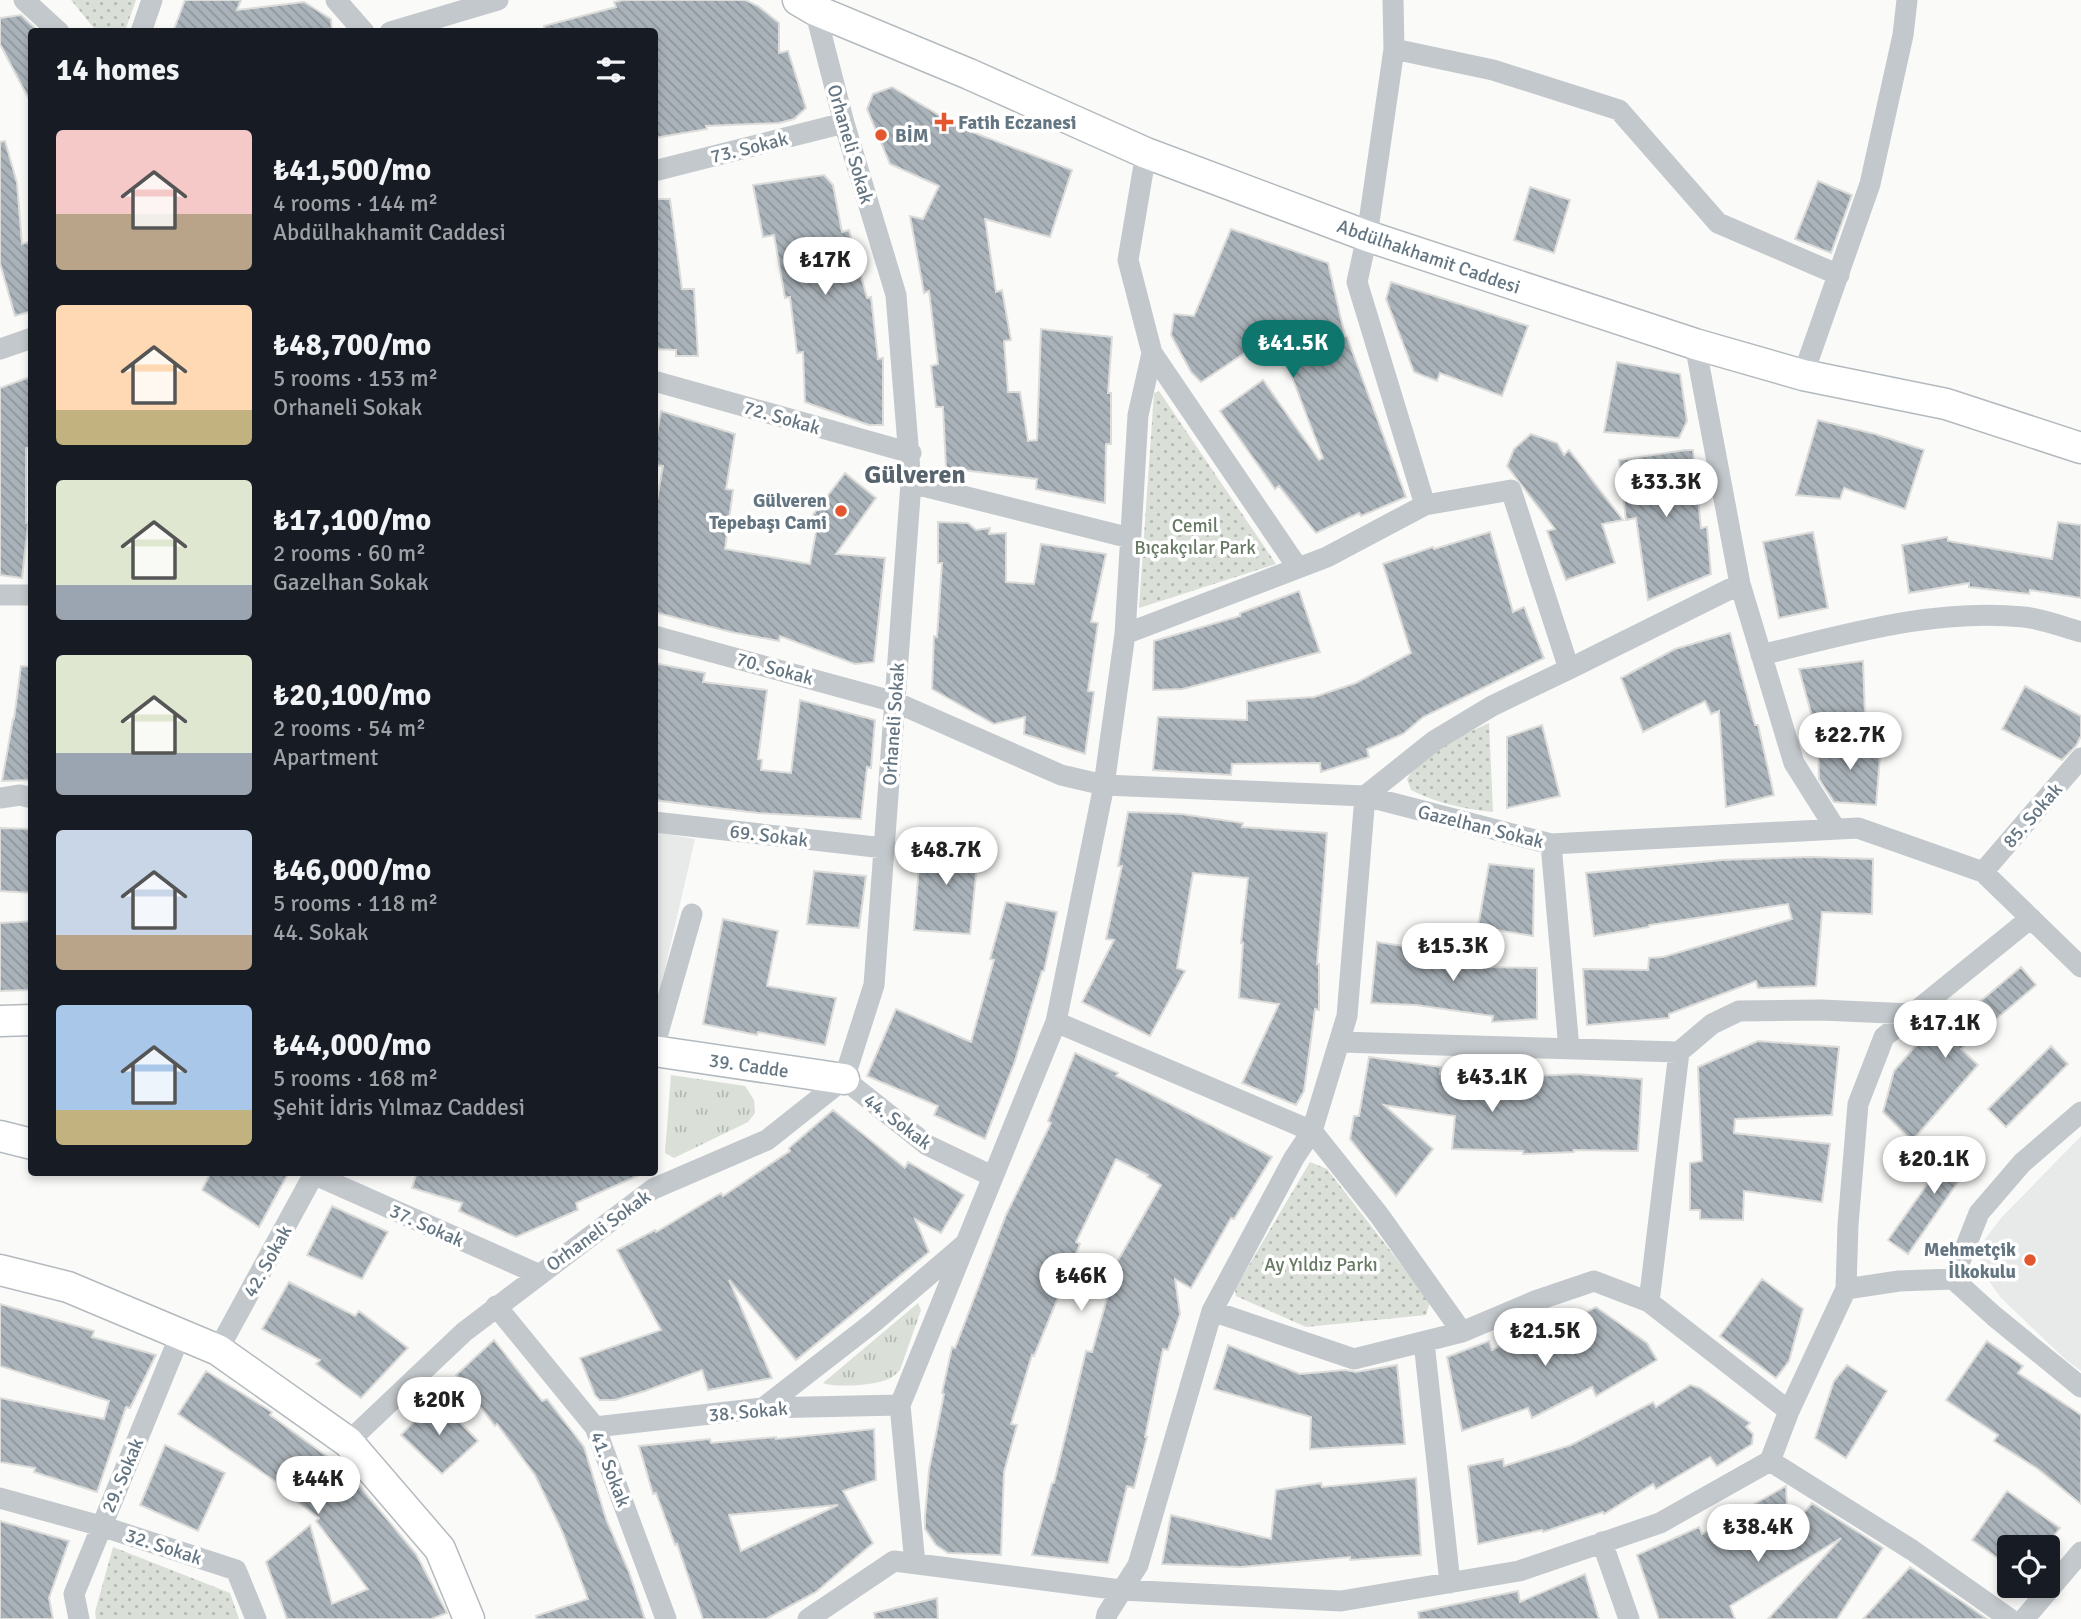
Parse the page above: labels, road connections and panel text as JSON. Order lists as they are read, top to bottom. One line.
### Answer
{"streets":{"main road":["Abdülhakhamit Caddesi","39. Cadde"],"street":["Orhaneli Sokak","73. Sokak","72. Sokak","70. Sokak","85. Sokak","Gazelhan Sokak","69. Sokak","44. Sokak","37. Sokak","42. Sokak","38. Sokak","41. Sokak","29. Sokak","32. Sokak"]},"crossings":[["Orhaneli Sokak","73. Sokak"],["Orhaneli Sokak","Abdülhakhamit Caddesi"],["Orhaneli Sokak","72. Sokak"],["Orhaneli Sokak","70. Sokak"],["Orhaneli Sokak","Gazelhan Sokak"],["Orhaneli Sokak","69. Sokak"],["Orhaneli Sokak","39. Cadde"],["Orhaneli Sokak","44. Sokak"],["Orhaneli Sokak","37. Sokak"],["Orhaneli Sokak","41. Sokak"],["70. Sokak","Gazelhan Sokak"],["85. Sokak","Gazelhan Sokak"],["39. Cadde","44. Sokak"],["38. Sokak","41. Sokak"],["29. Sokak","32. Sokak"]],"districts":["Gülveren"],"parks":["Cemil Bıçakçılar Park","Ay Yıldız Parkı"],"places":{"health":["Fatih Eczanesi"],"other":["BİM","Gülveren Tepebaşı Cami","Mehmetçik İlkokulu"]},"page":{"heading":"14 homes","list":[{"name":"₺41,500/mo","note":"4 rooms · 144 m² · Abdülhakhamit Caddesi"},{"name":"₺48,700/mo","note":"5 rooms · 153 m² · Orhaneli Sokak"},{"name":"₺17,100/mo","note":"2 rooms · 60 m² · Gazelhan Sokak"},{"name":"₺20,100/mo","note":"2 rooms · 54 m² · Apartment"},{"name":"₺46,000/mo","note":"5 rooms · 118 m² · 44. Sokak"},{"name":"₺44,000/mo","note":"5 rooms · 168 m² · Şehit İdris Yılmaz Caddesi"}],"price":["₺17K","₺41.5K","₺33.3K","₺22.7K","₺48.7K","₺15.3K","₺17.1K","₺43.1K","₺20.1K","₺46K","₺21.5K","₺20K","₺44K","₺38.4K"]}}
